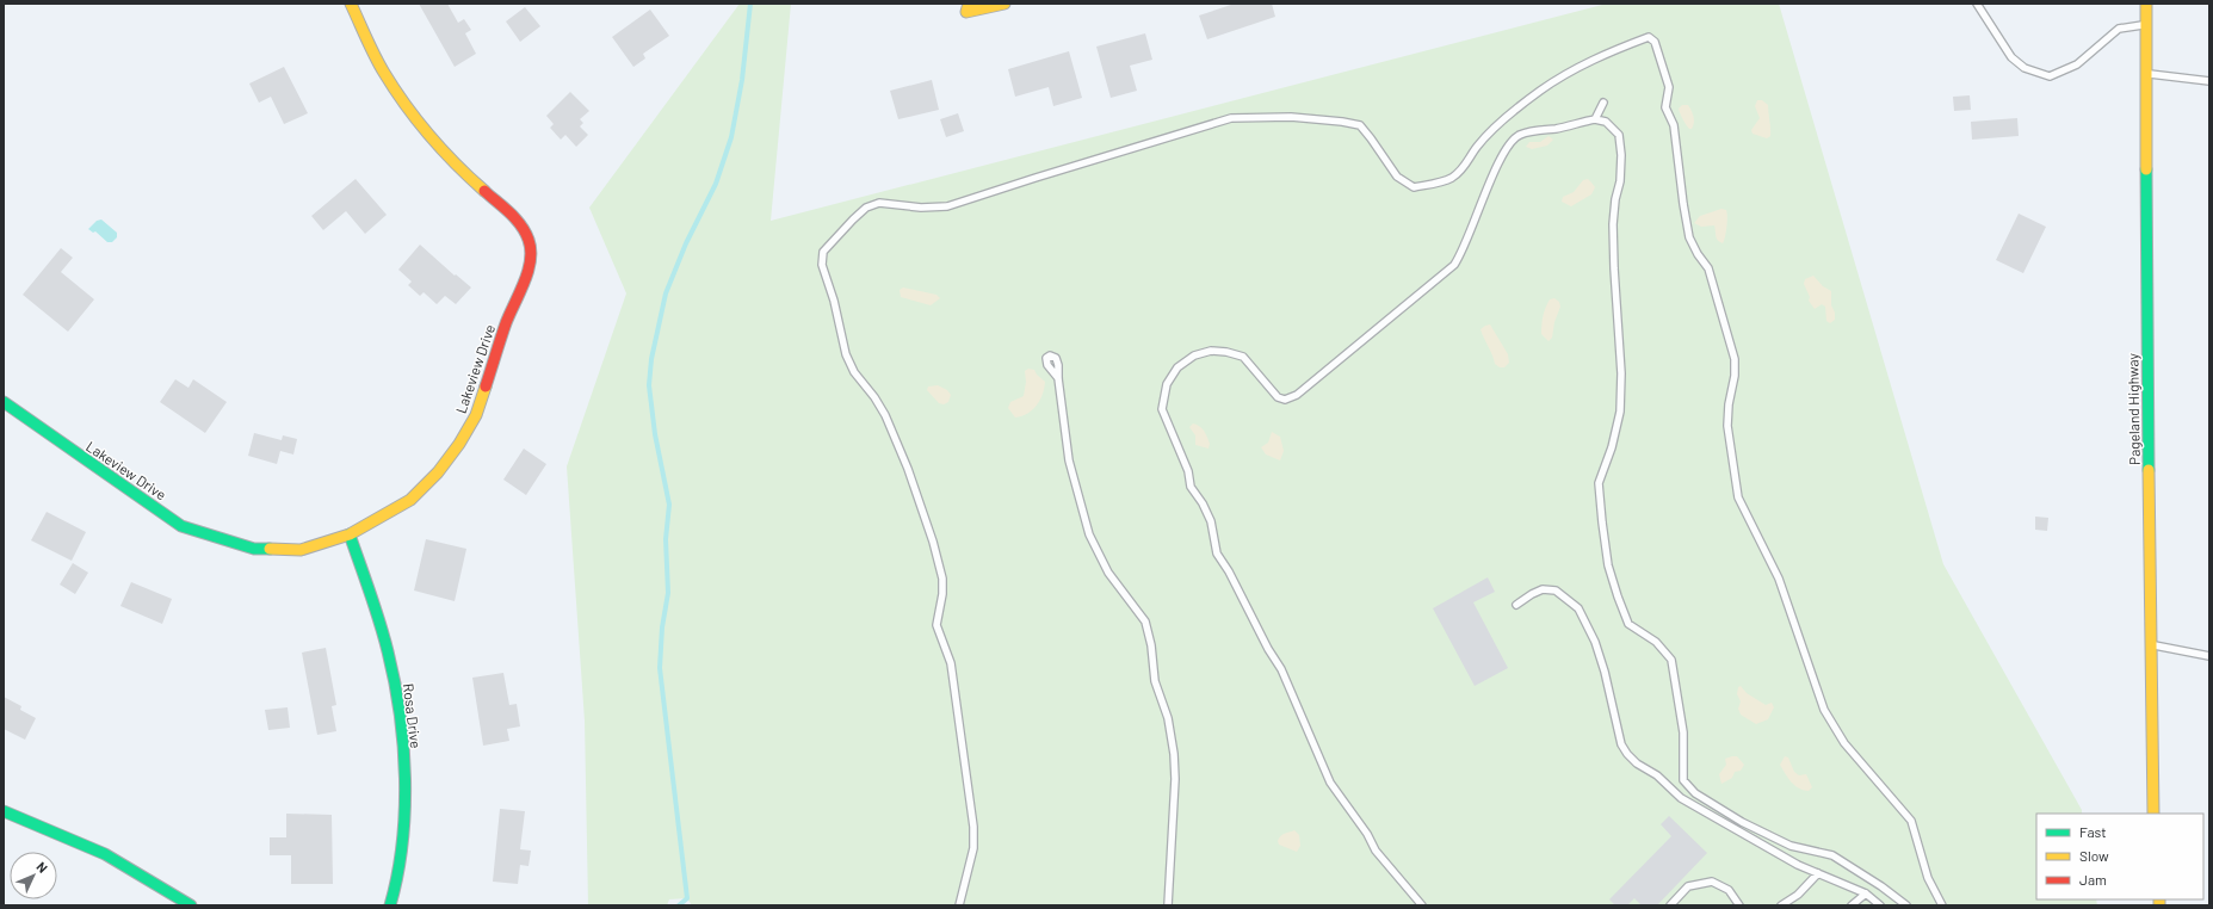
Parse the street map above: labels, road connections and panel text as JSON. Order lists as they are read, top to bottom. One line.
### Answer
{"streets":{"main road":["Lakeview Drive","Pageland Highway","Rosa Drive"]},"crossings":[["Lakeview Drive","Rosa Drive"]],"legend":["Fast","Slow","Jam"],"north":"top right"}
